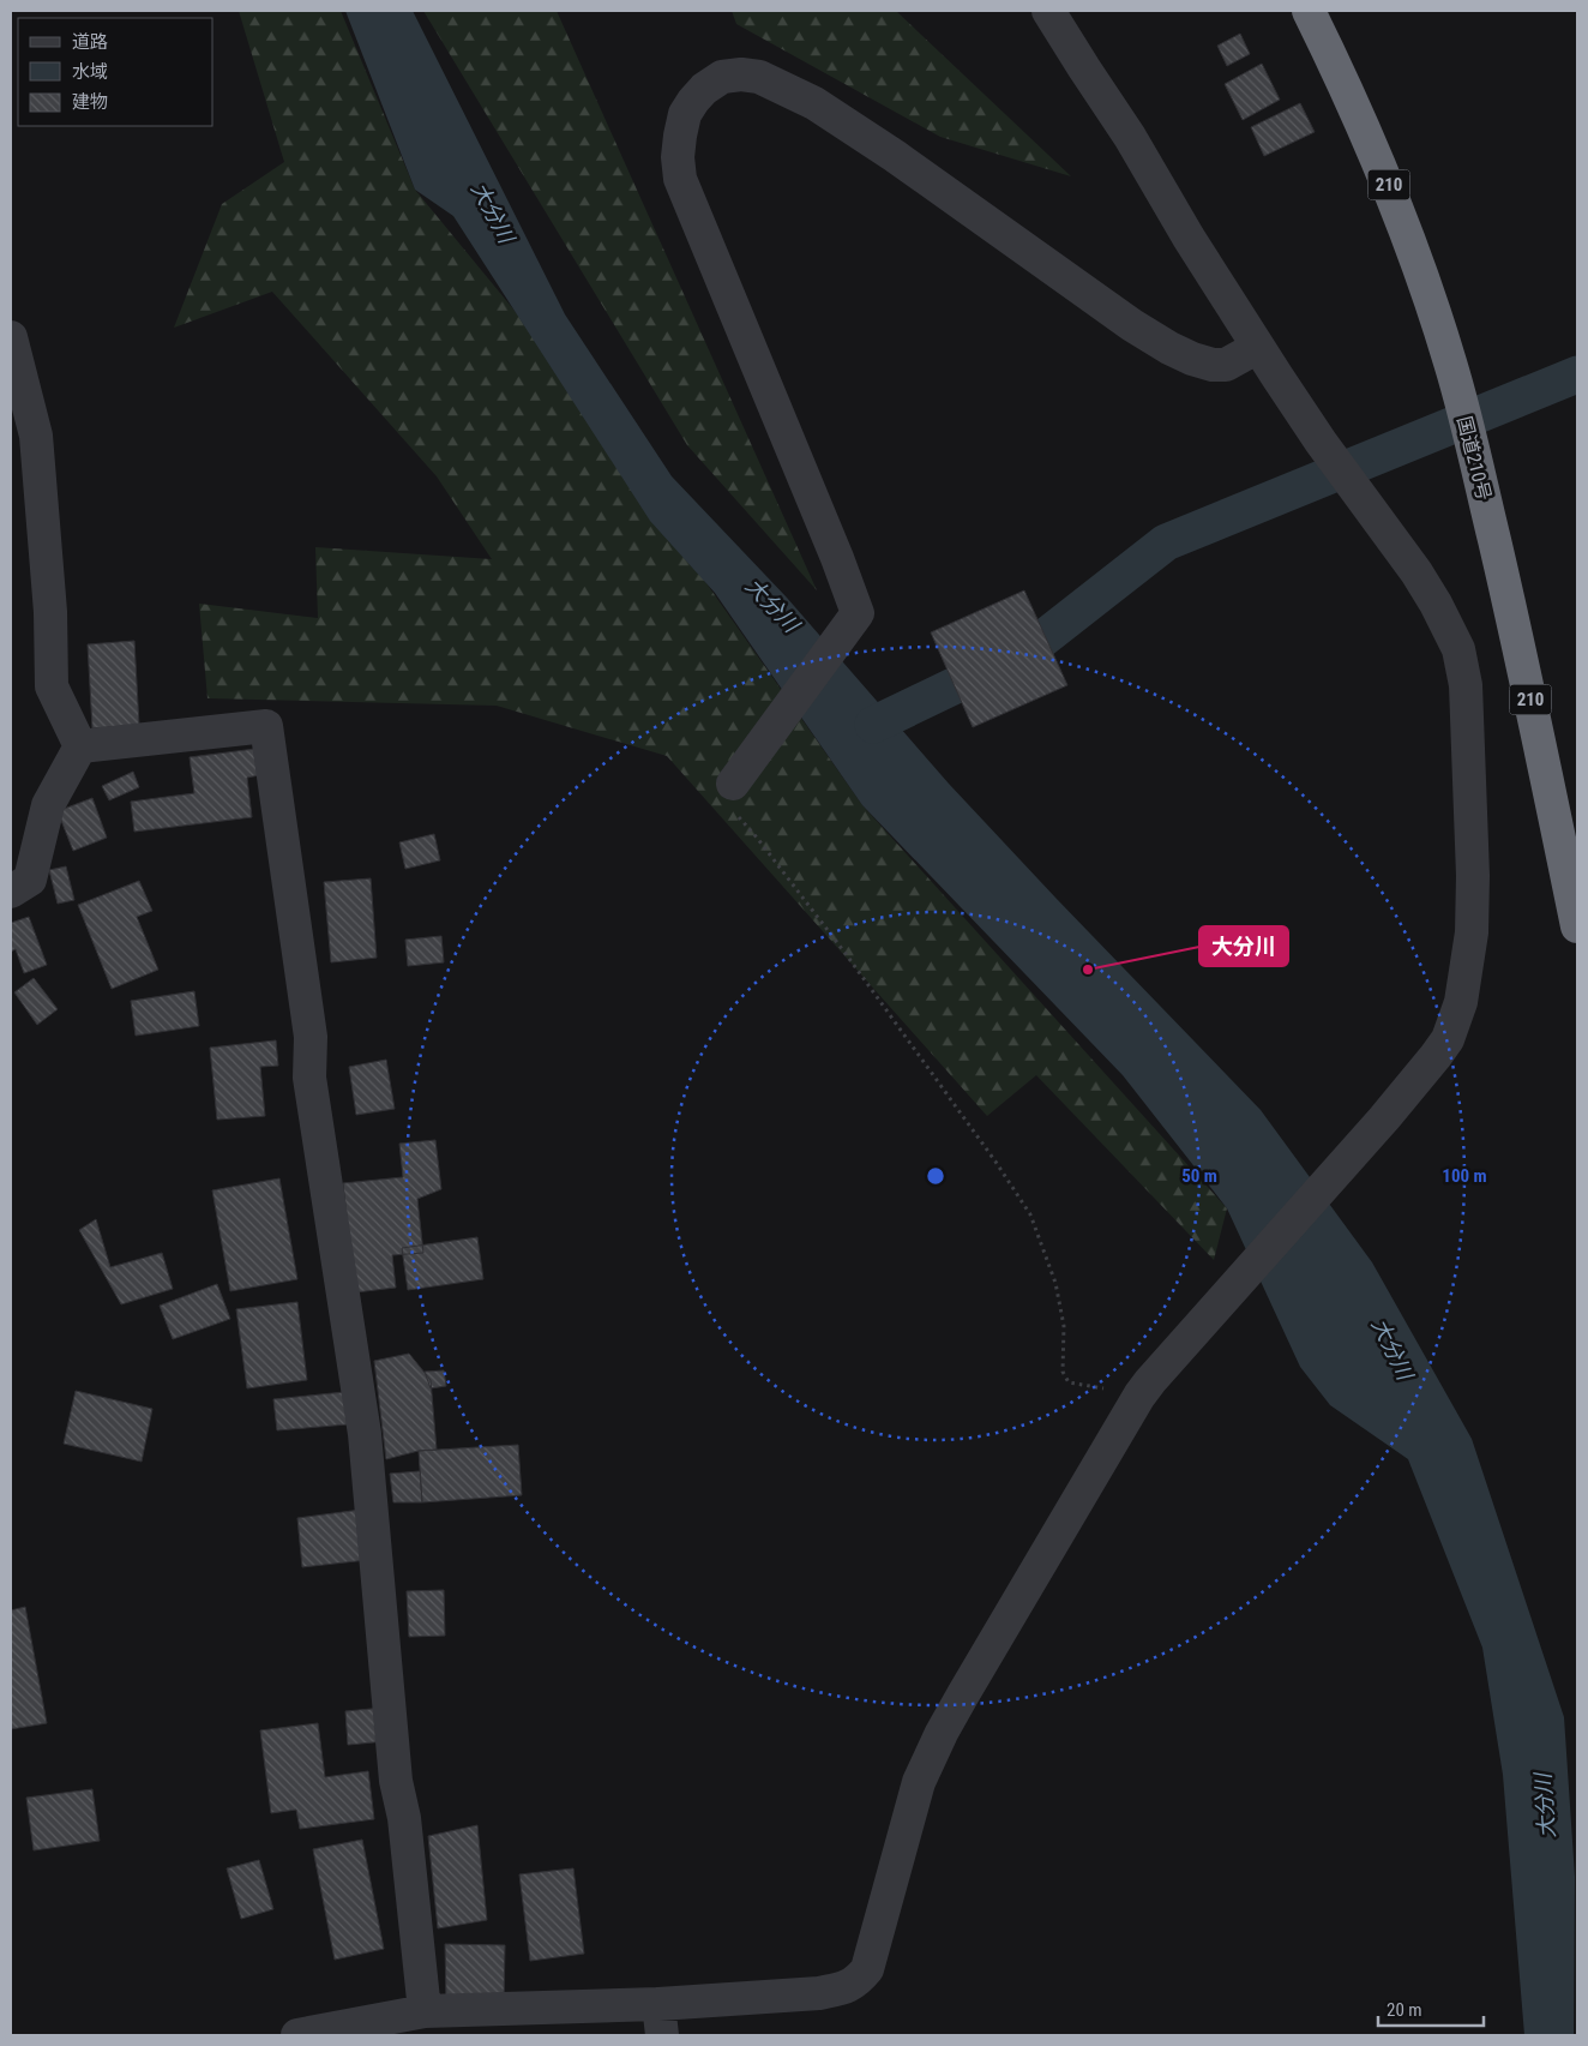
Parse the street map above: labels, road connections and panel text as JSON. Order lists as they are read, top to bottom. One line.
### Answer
{"streets":{"highway":["210","国道210号"]},"water":["大分川"],"places":["大分川"],"legend":["道路","水域","建物"],"scale_bar":"20 m","rings":["50 m","100 m"]}
